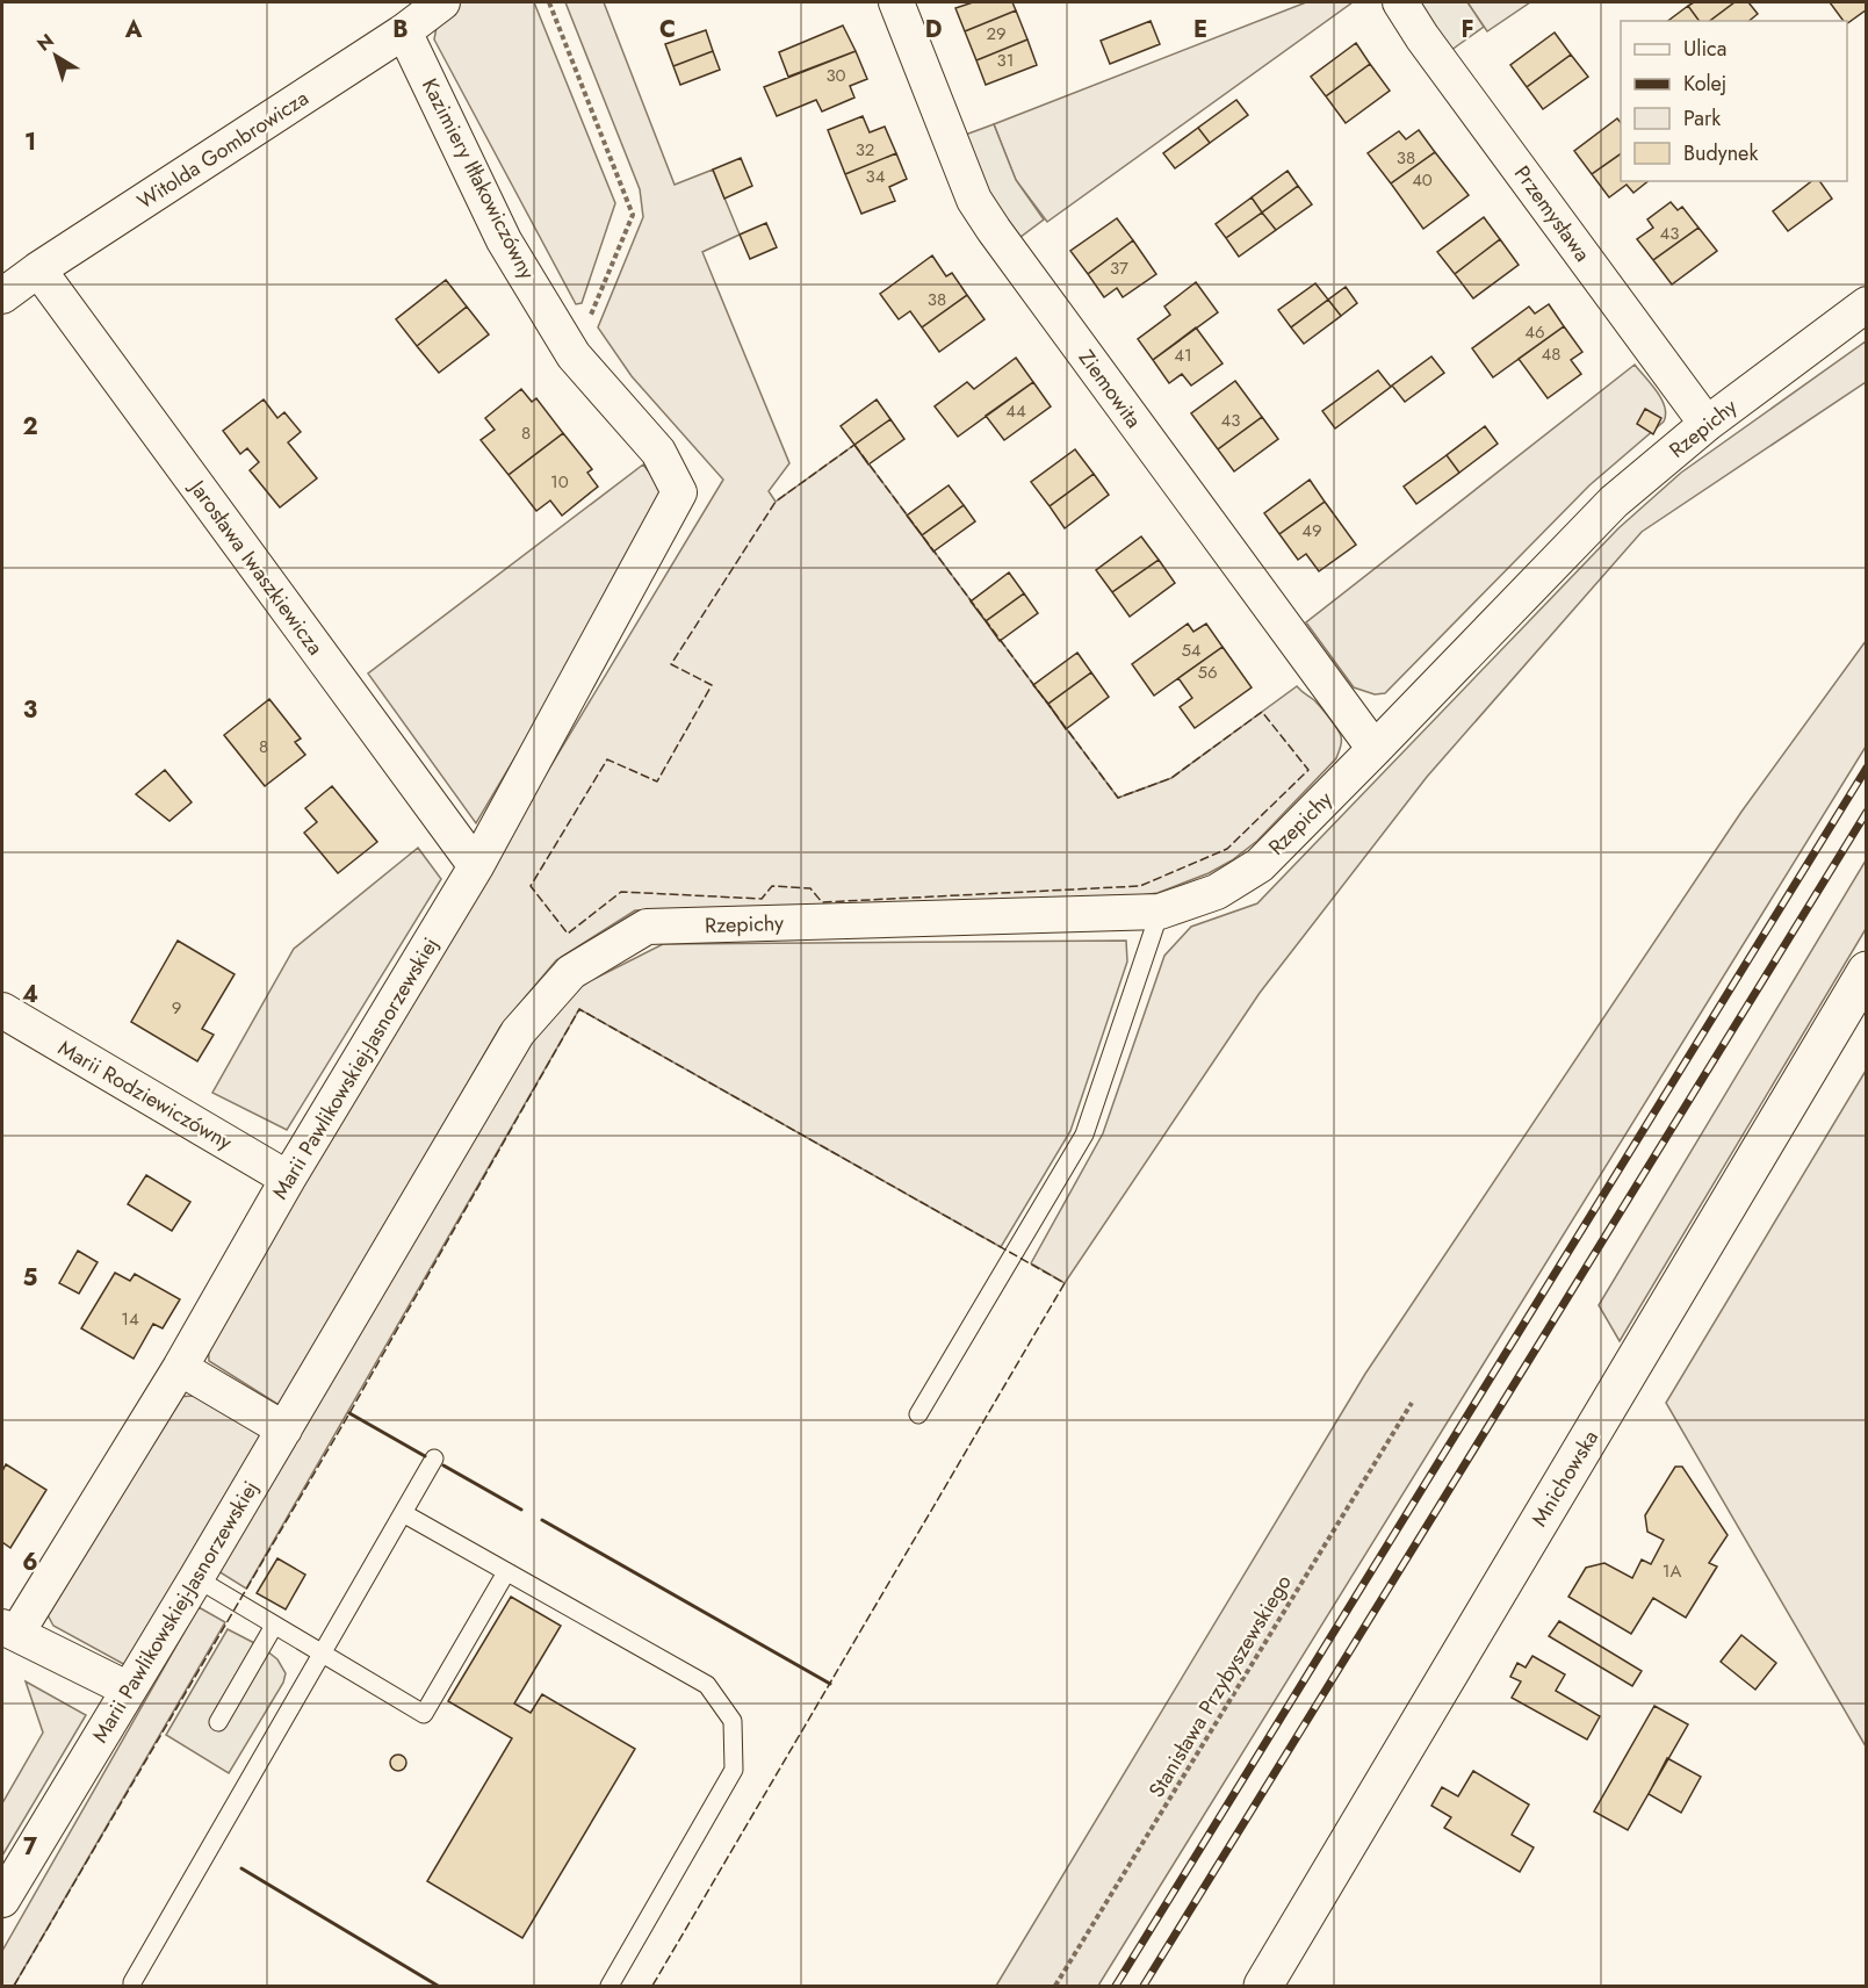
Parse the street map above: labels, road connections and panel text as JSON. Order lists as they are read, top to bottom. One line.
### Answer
{"streets":{"street":["Witolda Gombrowicza","Kazimiery Iłłakowiczówny","Przemysława","Ziemowita","Rzepichy","Jarosława Iwaszkiewicza","Marii Pawlikowskiej-Jasnorzewskiej","Marii Rodziewiczówny","Mnichowska"],"path":["Stanisława Przybyszewskiego"]},"crossings":[["Witolda Gombrowicza","Kazimiery Iłłakowiczówny"],["Witolda Gombrowicza","Jarosława Iwaszkiewicza"],["Kazimiery Iłłakowiczówny","Marii Pawlikowskiej-Jasnorzewskiej"],["Przemysława","Rzepichy"],["Ziemowita","Rzepichy"],["Rzepichy","Marii Pawlikowskiej-Jasnorzewskiej"],["Jarosława Iwaszkiewicza","Marii Pawlikowskiej-Jasnorzewskiej"],["Marii Pawlikowskiej-Jasnorzewskiej","Marii Rodziewiczówny"]],"house_numbers":["29","31","30","32","38","34","40","43","37","38","46","48","41","44","43","8","10","49","54","56","8","9","14","1A"],"legend":["Ulica","Kolej","Park","Budynek"],"north":"top left","grid":{"columns":["A","B","C","D","E","F"],"rows":["1","2","3","4","5","6","7"]}}
